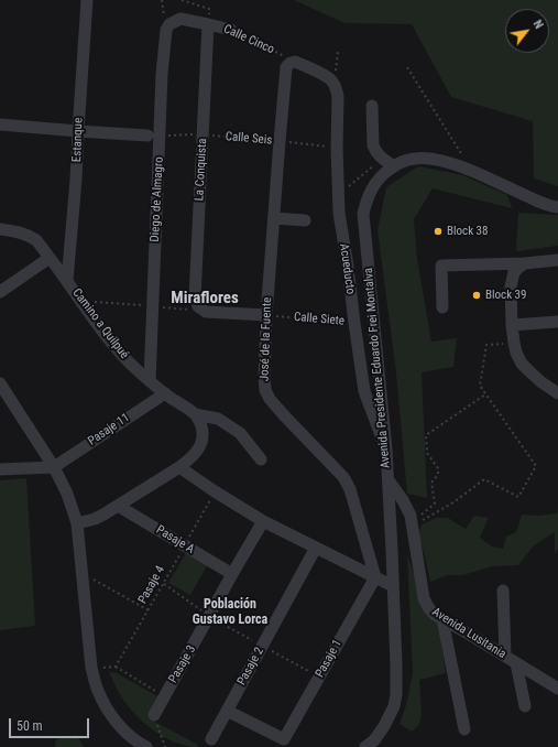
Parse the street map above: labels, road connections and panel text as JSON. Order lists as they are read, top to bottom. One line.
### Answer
{"streets":{"street":["Calle Cinco","Estanque","La Conquista","Diego de Almagro","Acueducto","Camino a Quilpué","José de la Fuente","Avenida Presidente Eduardo Frei Montalva","Pasaje 11","Pasaje A","Avenida Lusitania","Pasaje 1","Pasaje 3","Pasaje 2"],"path":["Calle Seis","Calle Siete","Pasaje 4"]},"crossings":[["Calle Cinco","La Conquista"],["Calle Cinco","Diego de Almagro"],["Calle Cinco","José de la Fuente"],["Calle Seis","La Conquista"],["Calle Seis","Diego de Almagro"],["Calle Seis","Acueducto"],["Calle Seis","José de la Fuente"],["Estanque","Camino a Quilpué"],["La Conquista","Calle Siete"],["La Conquista","José de la Fuente"],["Diego de Almagro","Camino a Quilpué"],["Acueducto","Calle Siete"],["Acueducto","Avenida Presidente Eduardo Frei Montalva"],["Calle Siete","José de la Fuente"],["Camino a Quilpué","Pasaje 11"],["José de la Fuente","Pasaje 1"],["Avenida Presidente Eduardo Frei Montalva","Avenida Lusitania"],["Pasaje A","Pasaje 4"],["Pasaje A","Pasaje 3"],["Pasaje 1","Pasaje 2"]],"districts":["Miraflores","Población Gustavo Lorca"],"places":["Block 38","Block 39"],"scale_bar":"50 m","north":"top right"}
